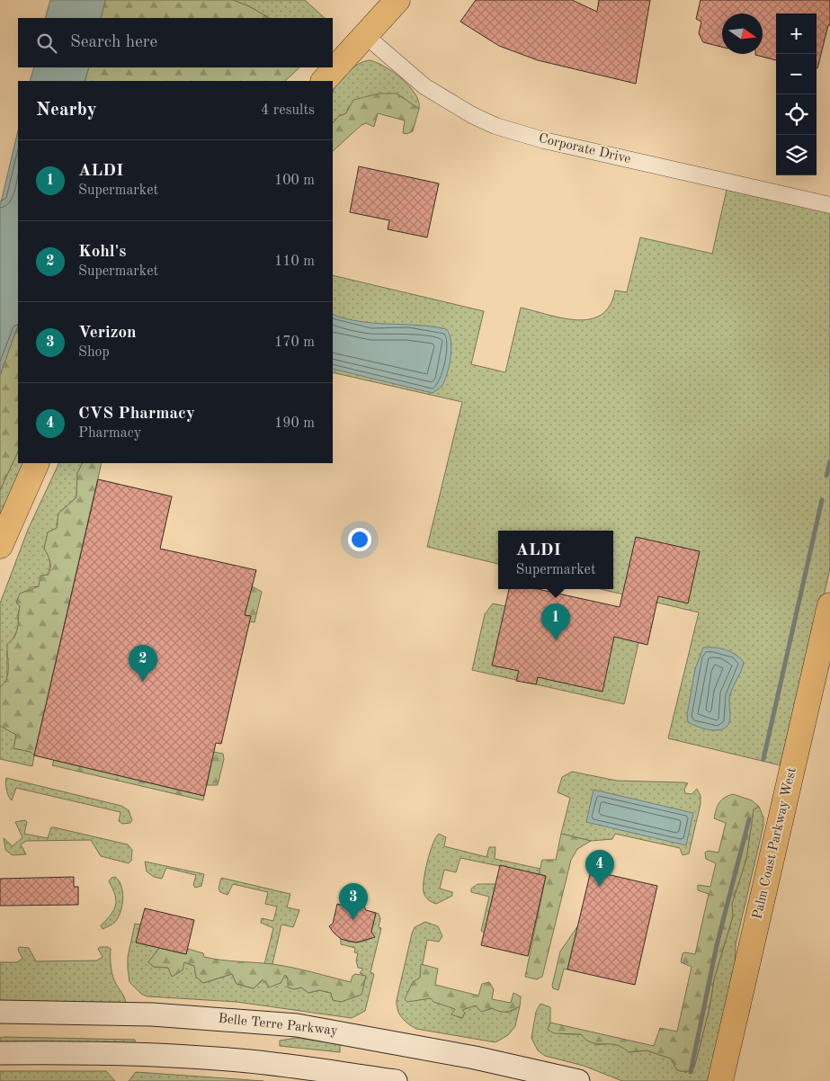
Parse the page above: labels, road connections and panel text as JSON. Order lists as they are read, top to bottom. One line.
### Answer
{"streets":{"main road":["Palm Coast Parkway West","Belle Terre Parkway"],"street":["Corporate Drive"]},"north":"right","page":{"map_buttons":["+","−"],"search":"Search here","heading":["Nearby","4 results"],"list":[{"mark":"1","name":"ALDI","note":"Supermarket","value":"100 m"},{"mark":"2","name":"Kohl's","note":"Supermarket","value":"110 m"},{"mark":"3","name":"Verizon","note":"Shop","value":"170 m"},{"mark":"4","name":"CVS Pharmacy","note":"Pharmacy","value":"190 m"}],"popup":["ALDI","Supermarket"],"pins":["1","2","4","3"]}}
